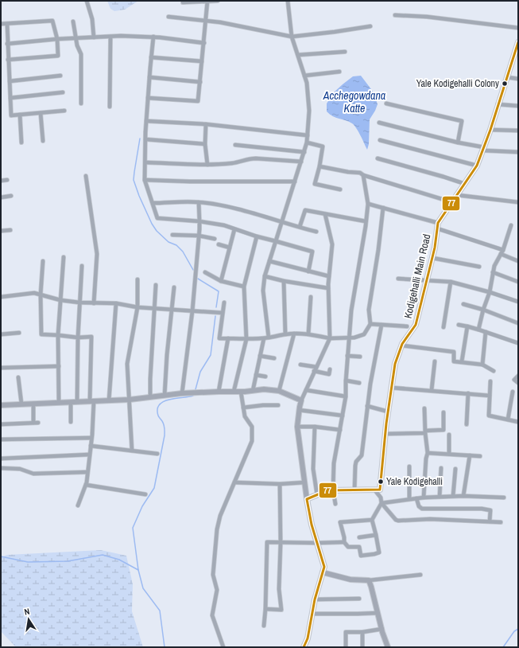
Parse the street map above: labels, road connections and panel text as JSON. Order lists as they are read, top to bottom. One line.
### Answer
{"streets":{"street":["Kodigehalli Main Road"]},"water":["Acchegowdana Katte"],"places":["Yale Kodigehalli Colony","Yale Kodigehalli"],"lines":["transit line 77"],"north":"top"}
